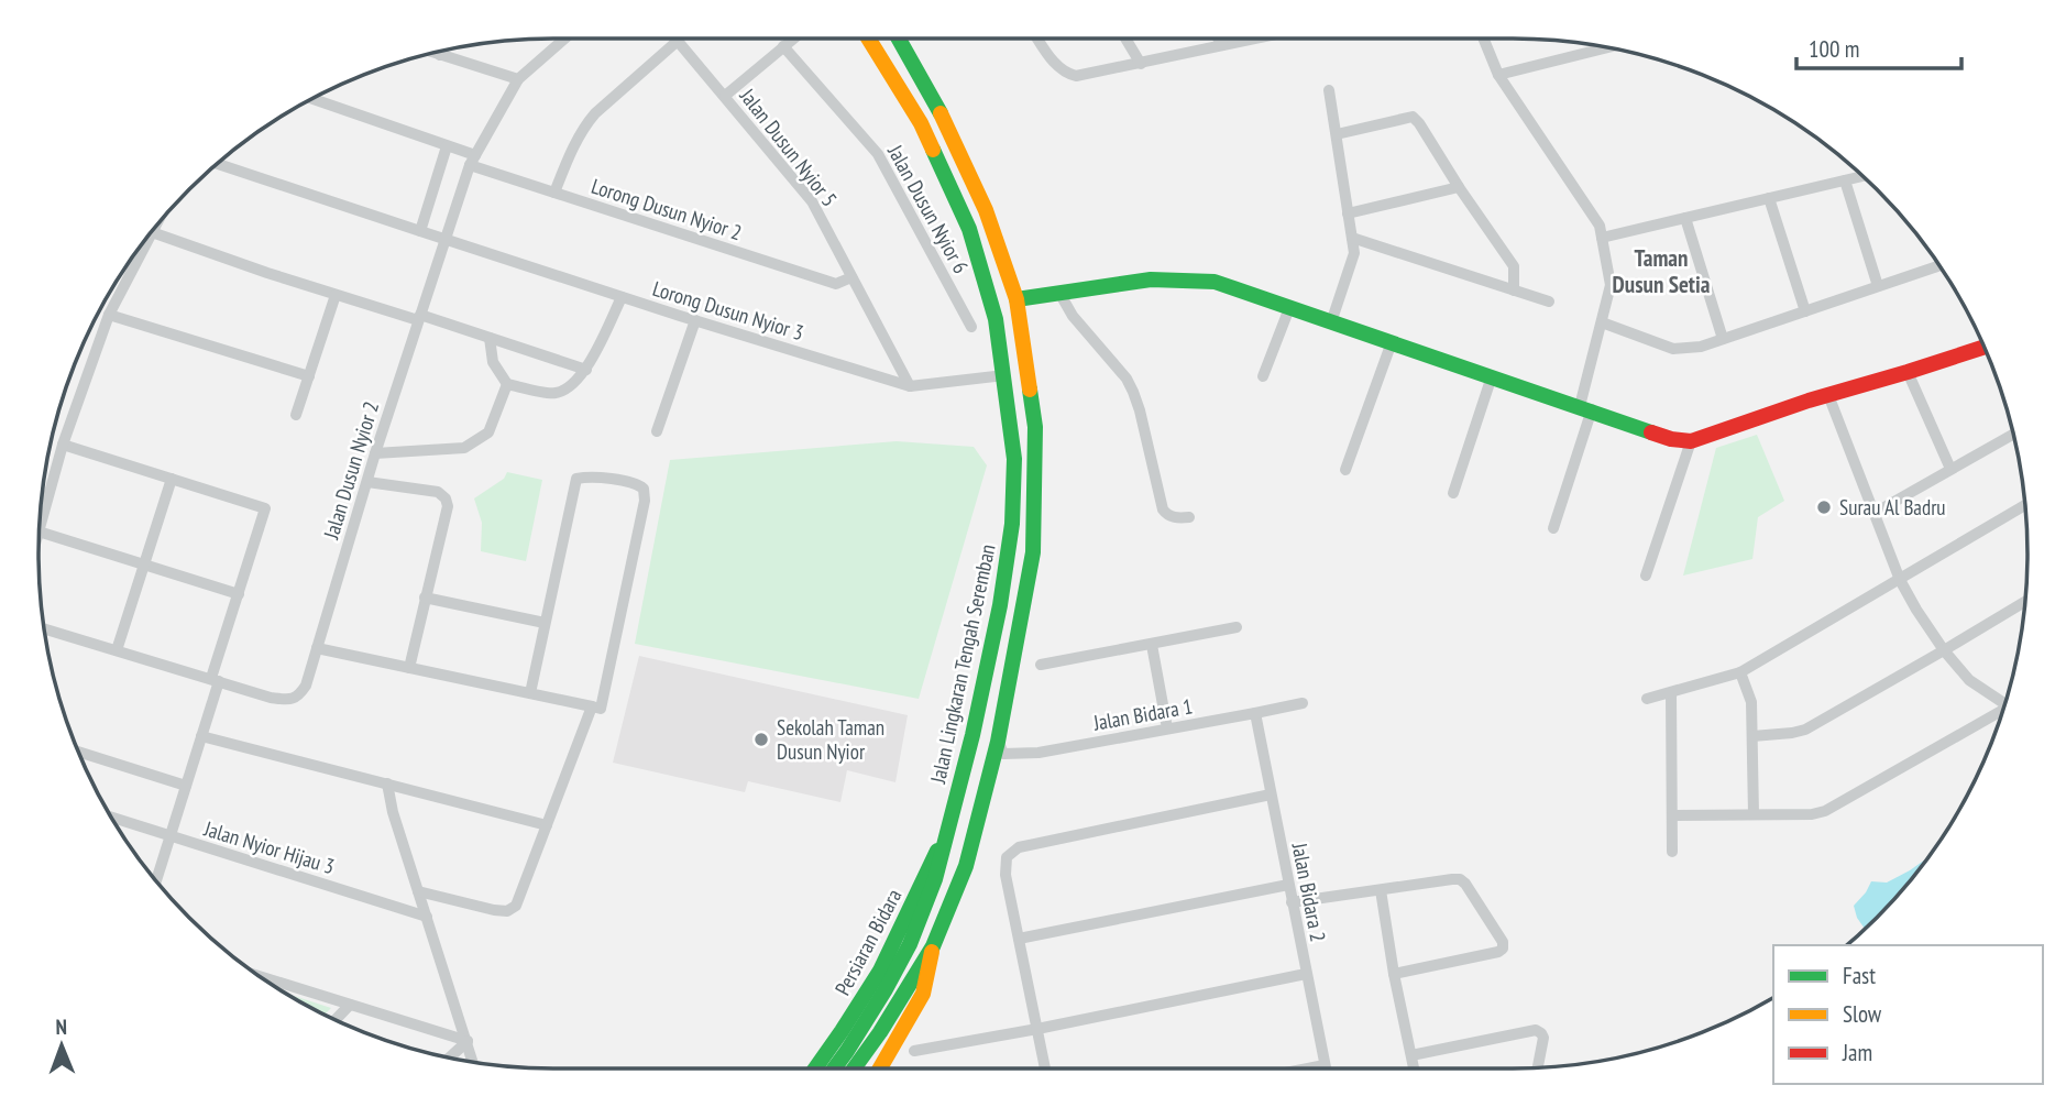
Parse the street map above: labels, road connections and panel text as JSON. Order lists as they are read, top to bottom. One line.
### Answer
{"streets":{"main road":["Jalan Lingkaran Tengah Seremban","Persiaran Bidara"],"street":["Jalan Dusun Nyior 5","Lorong Dusun Nyior 2","Jalan Dusun Nyior 6","Lorong Dusun Nyior 3","Jalan Dusun Nyior 2","Jalan Bidara 1","Jalan Nyior Hijau 3","Jalan Bidara 2"]},"crossings":[["Jalan Dusun Nyior 5","Lorong Dusun Nyior 2"],["Jalan Dusun Nyior 5","Lorong Dusun Nyior 3"],["Lorong Dusun Nyior 2","Jalan Dusun Nyior 2"],["Lorong Dusun Nyior 3","Jalan Dusun Nyior 2"],["Lorong Dusun Nyior 3","Jalan Lingkaran Tengah Seremban"],["Jalan Lingkaran Tengah Seremban","Persiaran Bidara"],["Jalan Bidara 1","Jalan Bidara 2"]],"districts":["Taman Dusun Setia"],"places":["Surau Al Badru","Sekolah Taman Dusun Nyior"],"legend":["Fast","Slow","Jam"],"scale_bar":"100 m","north":"top"}
